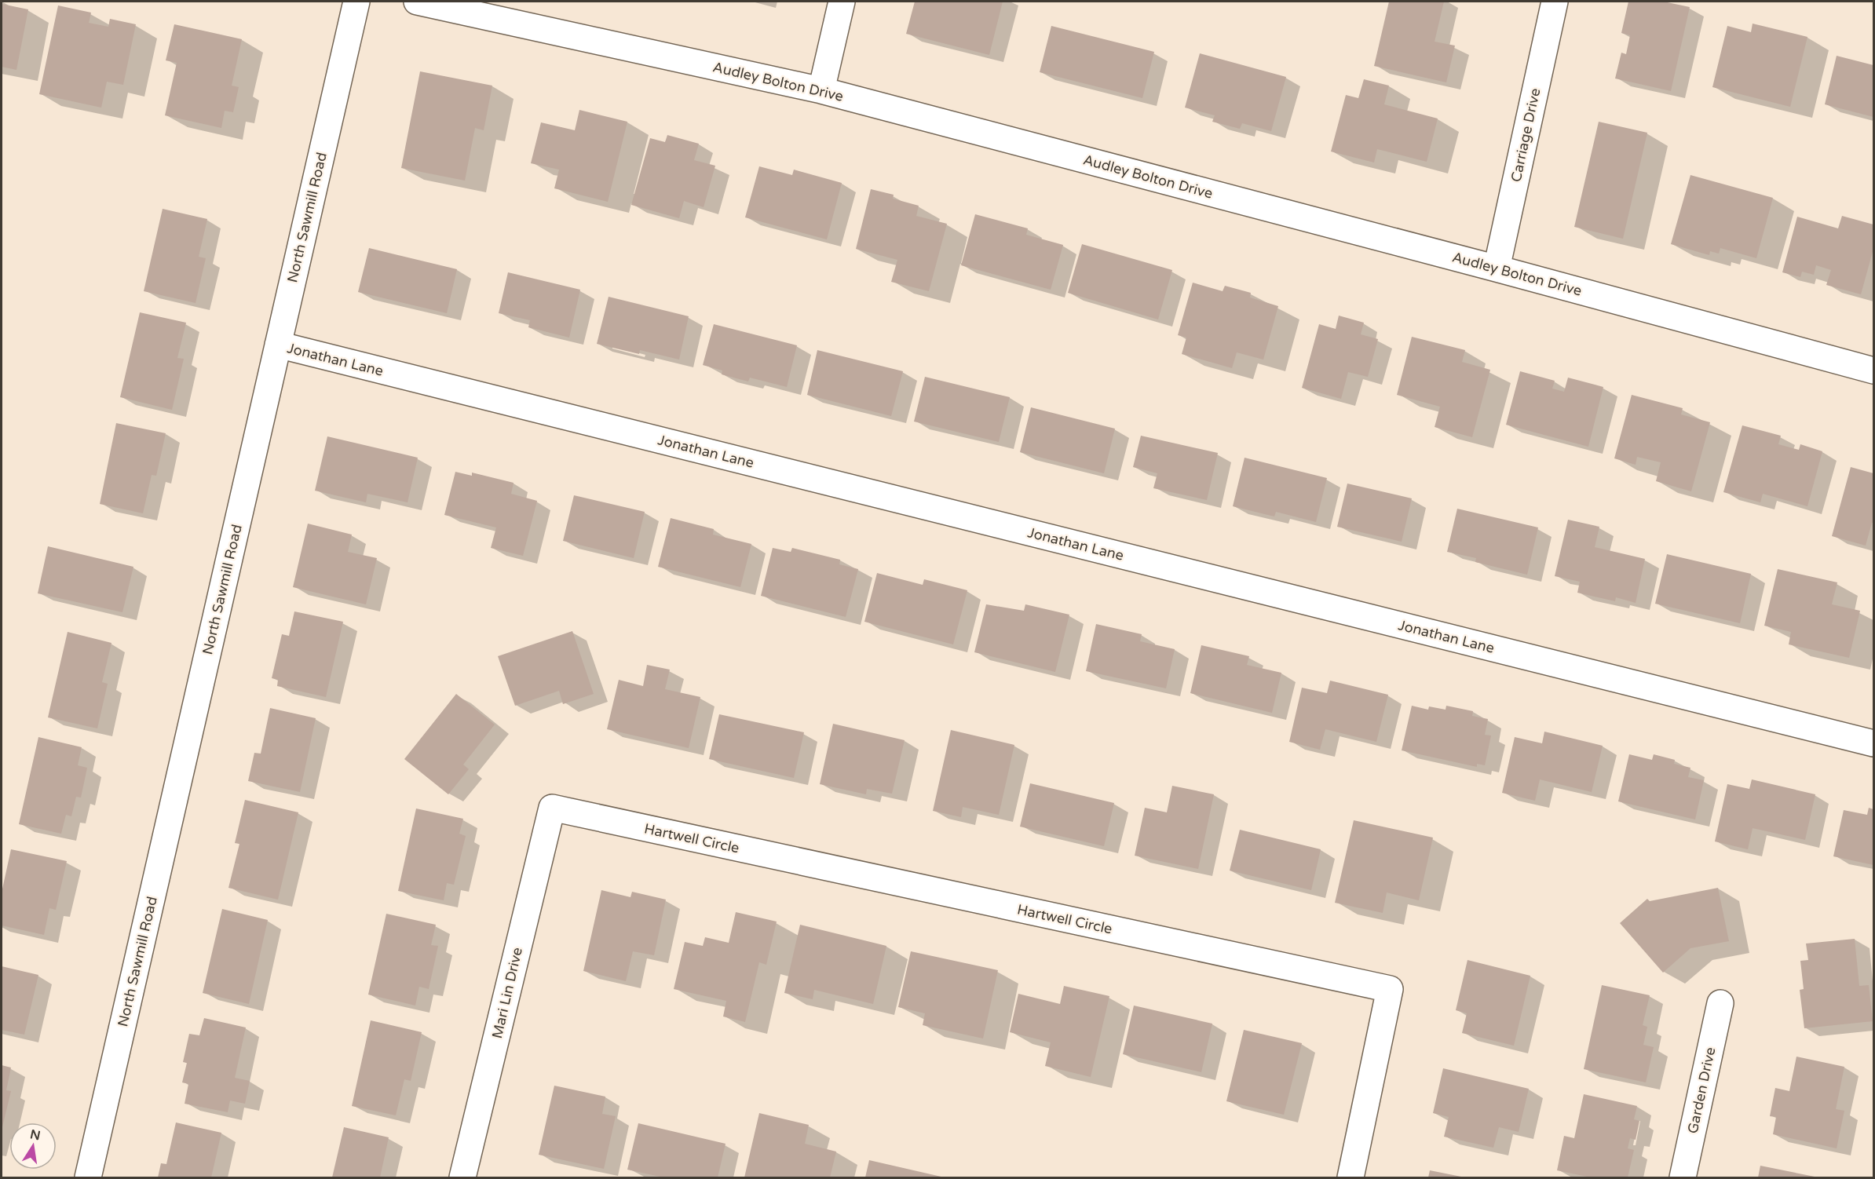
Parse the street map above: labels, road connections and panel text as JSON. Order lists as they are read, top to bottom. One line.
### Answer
{"streets":{"street":["Audley Bolton Drive","Carriage Drive","North Sawmill Road","Jonathan Lane","Hartwell Circle","Mari Lin Drive","Garden Drive"]},"crossings":[["Audley Bolton Drive","Carriage Drive"],["North Sawmill Road","Jonathan Lane"],["Hartwell Circle","Mari Lin Drive"]],"north":"top"}
